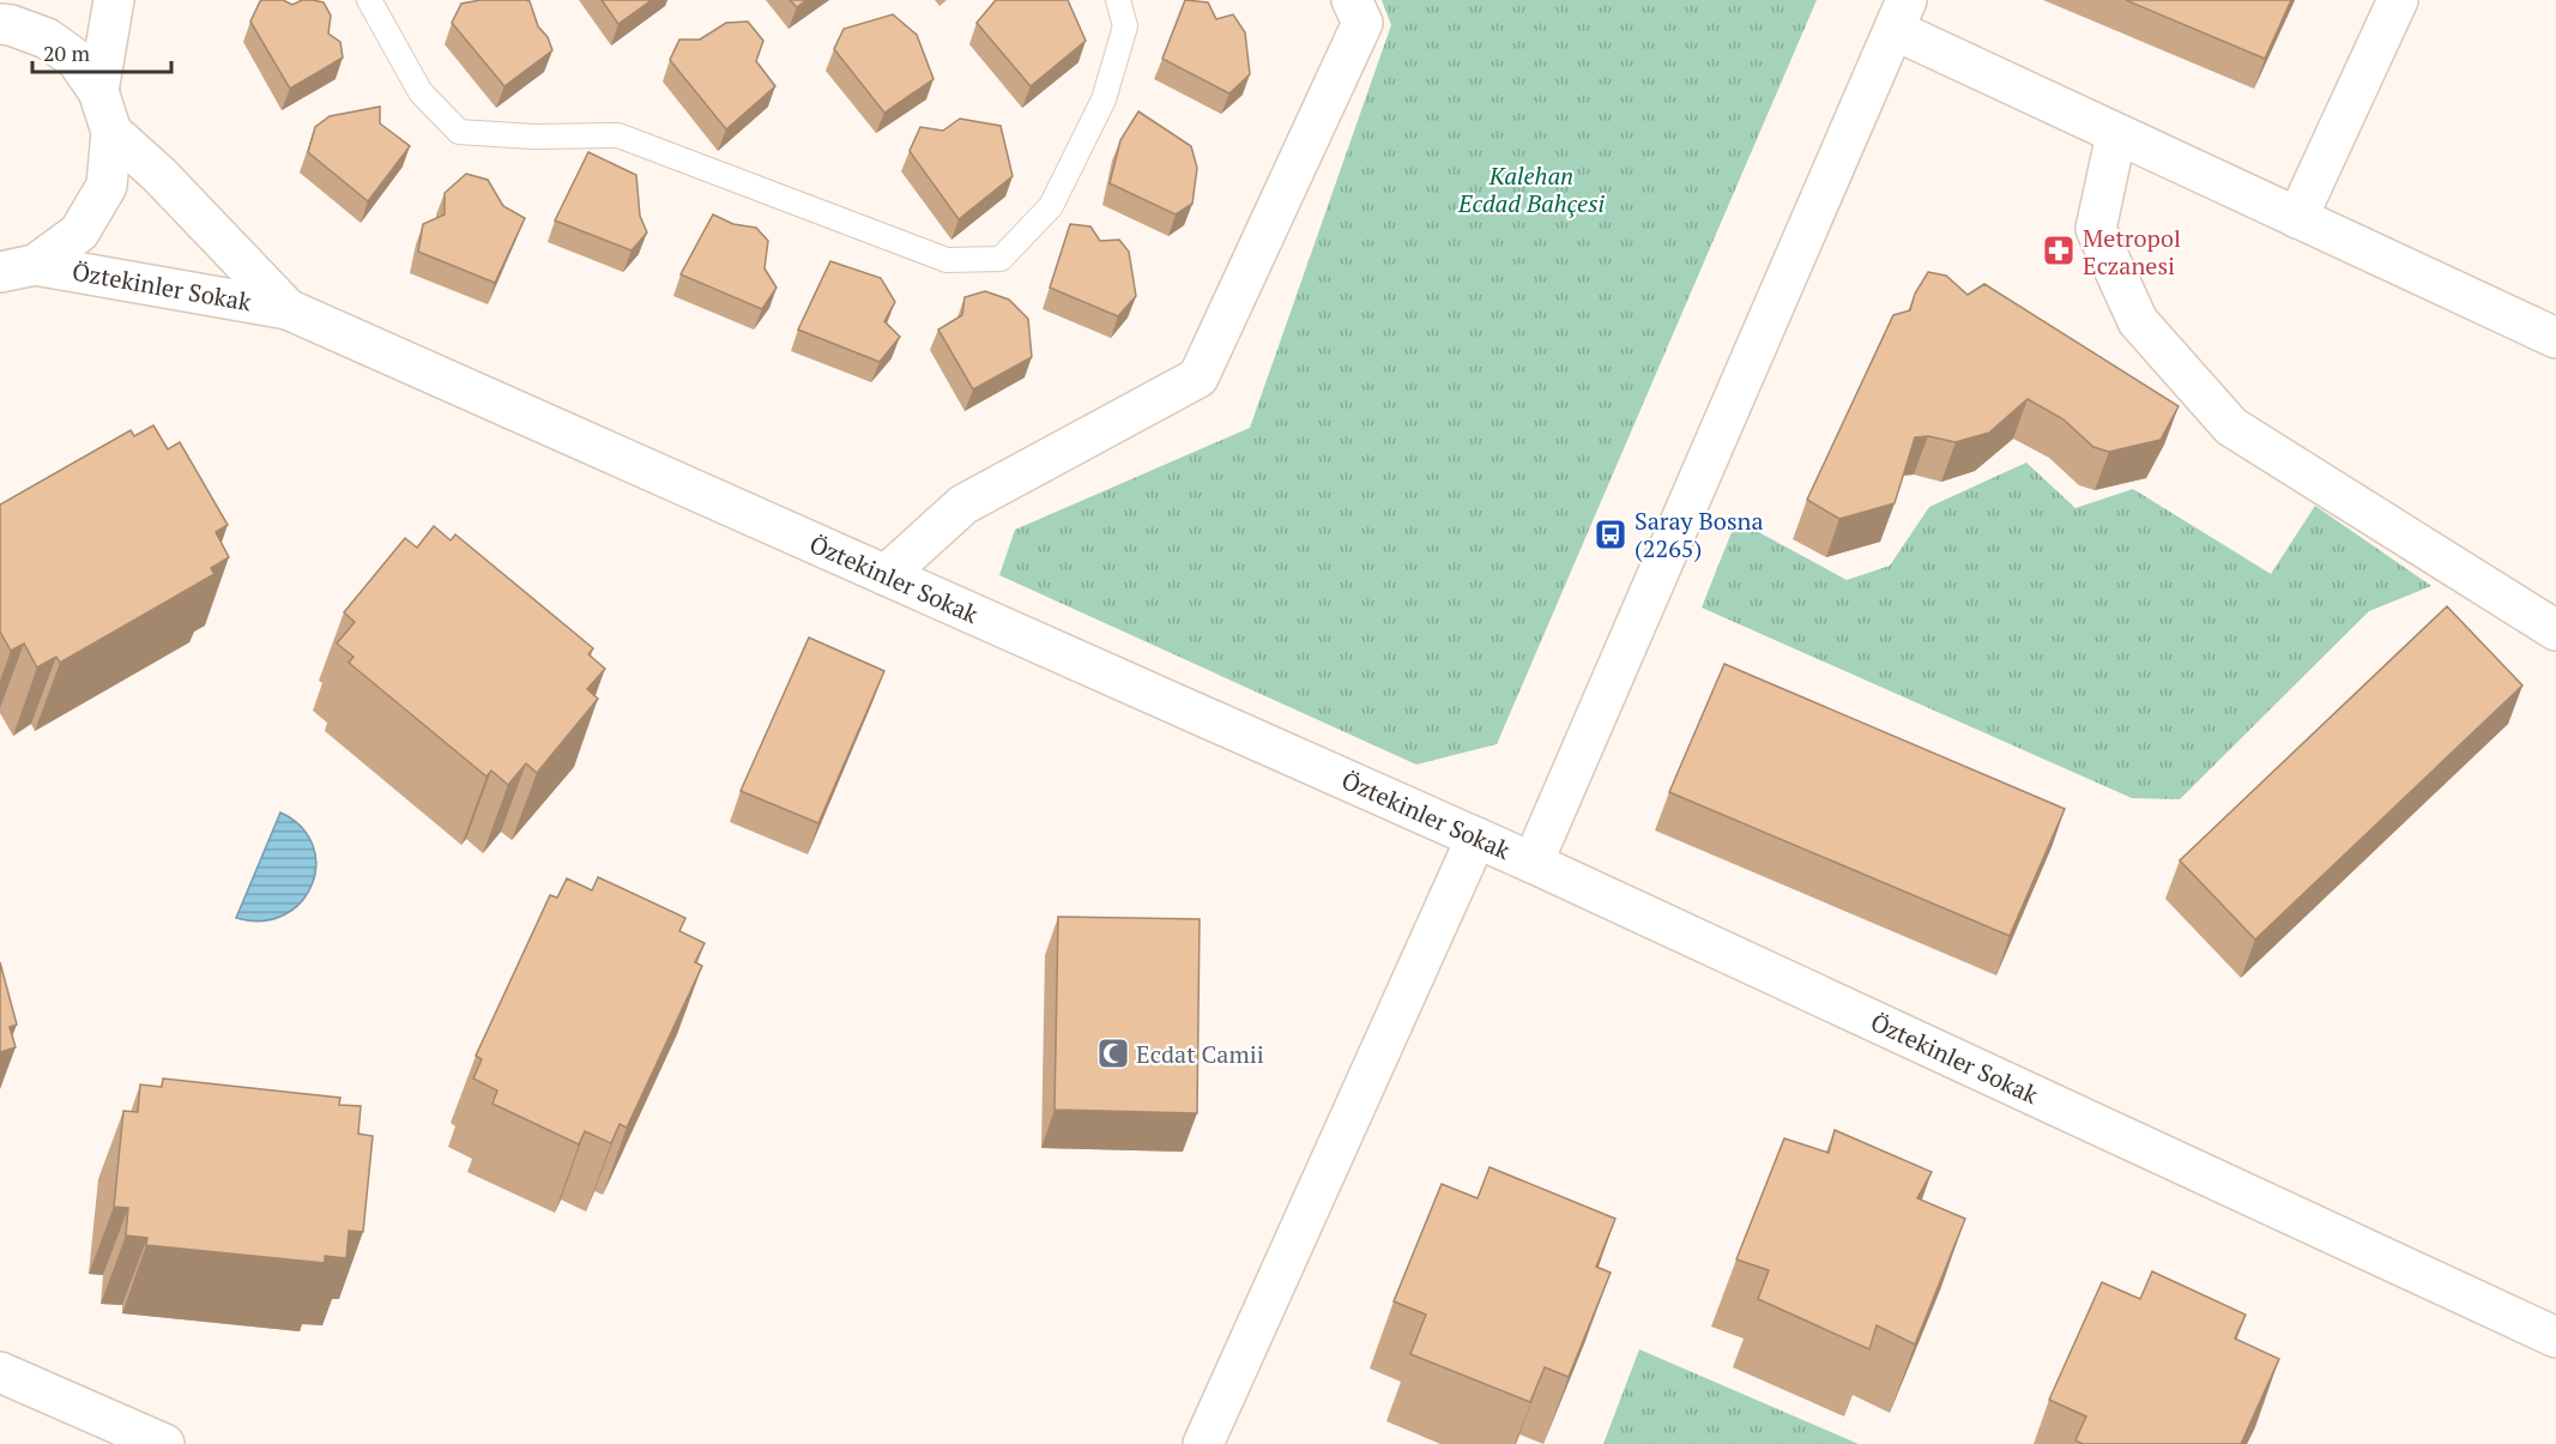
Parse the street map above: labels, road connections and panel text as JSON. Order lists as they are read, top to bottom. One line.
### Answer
{"streets":{"street":["Öztekinler Sokak"]},"parks":["Kalehan Ecdad Bahçesi"],"places":{"pharmacy":["Metropol Eczanesi"],"bus stop":["Saray Bosna (2265)"],"mosque":["Ecdat Camii"]},"scale_bar":"20 m"}
